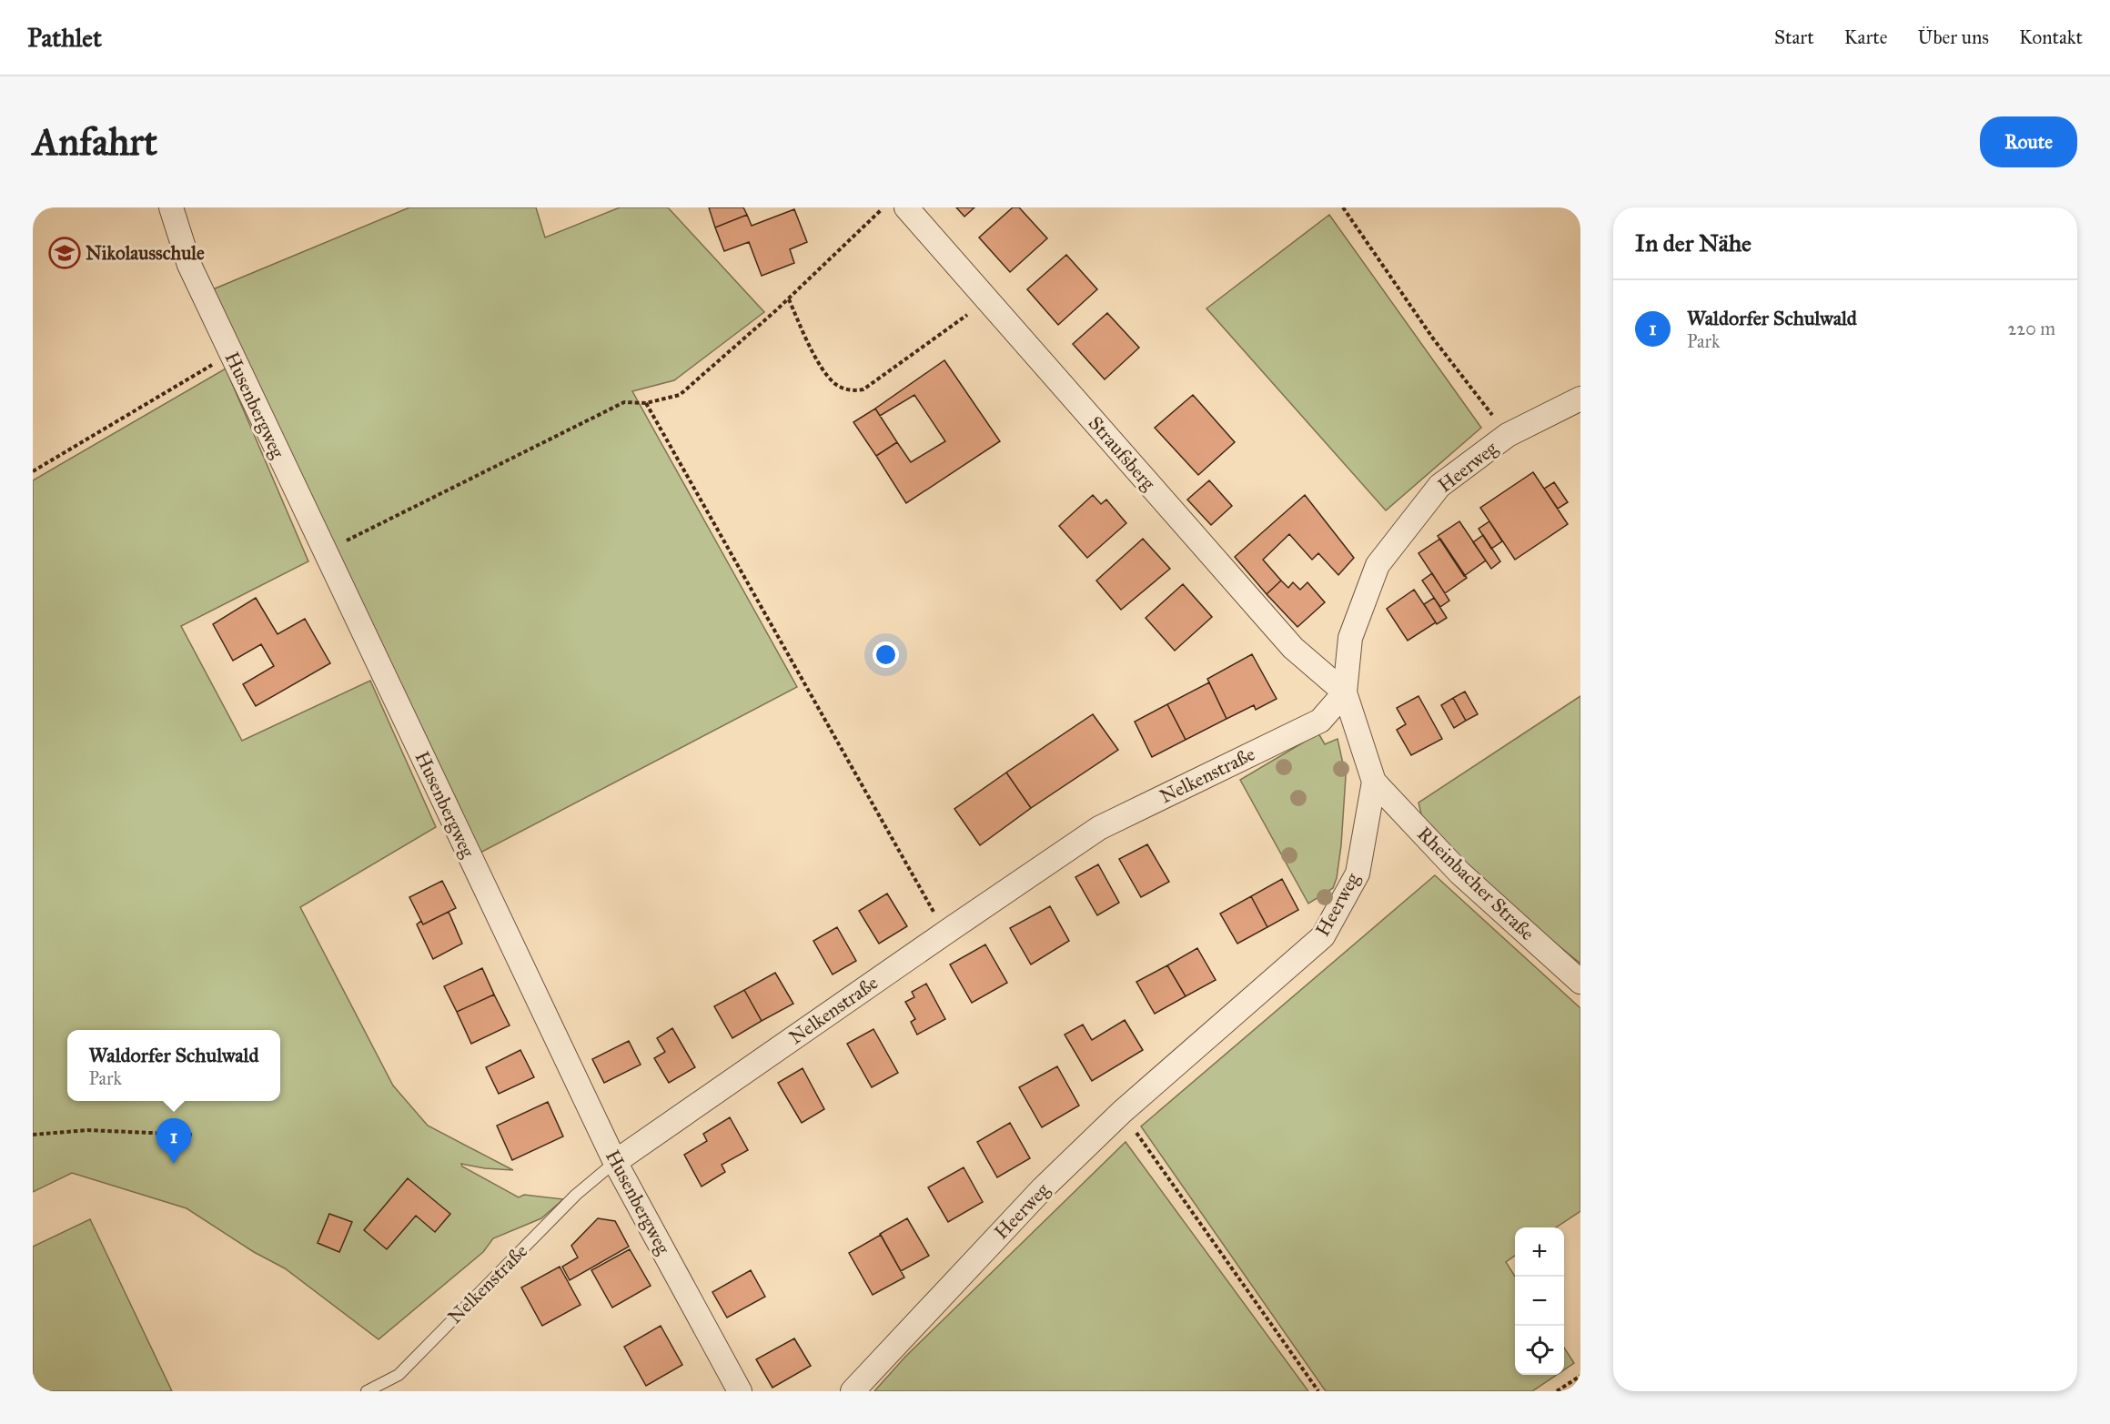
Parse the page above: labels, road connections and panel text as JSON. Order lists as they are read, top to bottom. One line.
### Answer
{"streets":{"street":["Husenbergweg","Straufsberg","Heerweg","Nelkenstraße","Rheinbacher Straße"]},"crossings":[["Husenbergweg","Nelkenstraße"],["Straufsberg","Heerweg"],["Straufsberg","Nelkenstraße"],["Heerweg","Nelkenstraße"],["Heerweg","Rheinbacher Straße"]],"places":{"school or university":["Nikolausschule"]},"page":{"header":"Pathlet","nav":["Start","Karte","Über uns","Kontakt"],"buttons":"Route","title":"Anfahrt","heading":"In der Nähe","list":[{"mark":"1","name":"Waldorfer Schulwald","note":"Park","value":"220 m"}],"popup":["Waldorfer Schulwald","Park"],"pins":"1","map_buttons":["+","−"]}}
